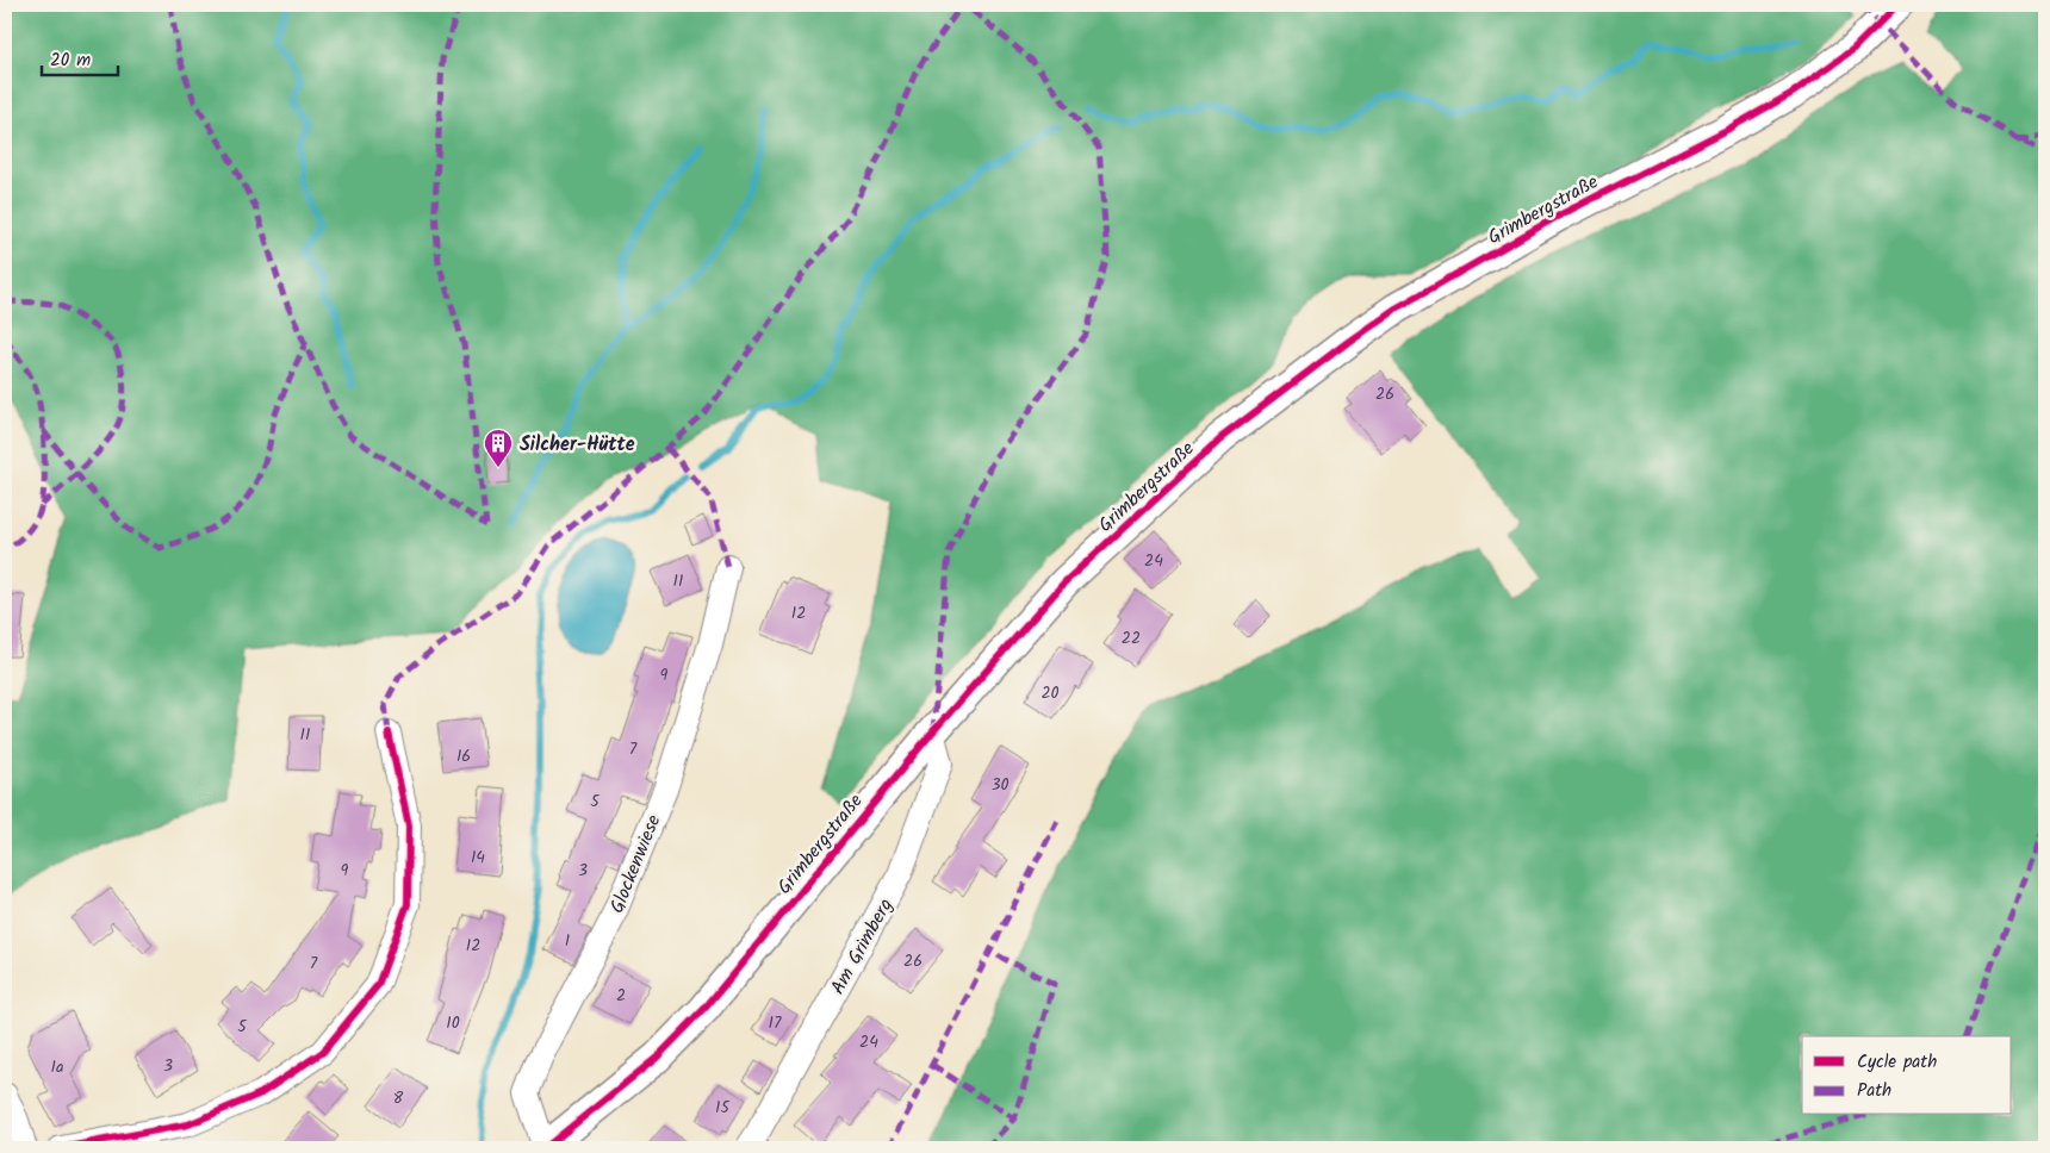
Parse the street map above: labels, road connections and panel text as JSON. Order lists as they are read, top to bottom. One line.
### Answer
{"streets":{"street":["Grimbergstraße","Glockenwiese","Am Grimberg"]},"crossings":[["Grimbergstraße","Glockenwiese"],["Grimbergstraße","Am Grimberg"]],"places":{"building":["Silcher-Hütte"]},"house_numbers":["26","24","11","12","22","9","20","11","7","16","30","5","14","9","3","1","12","26","7","2","10","17","5","24","3","1a","8","15"],"legend":["Cycle path","Path"],"scale_bar":"20 m"}
